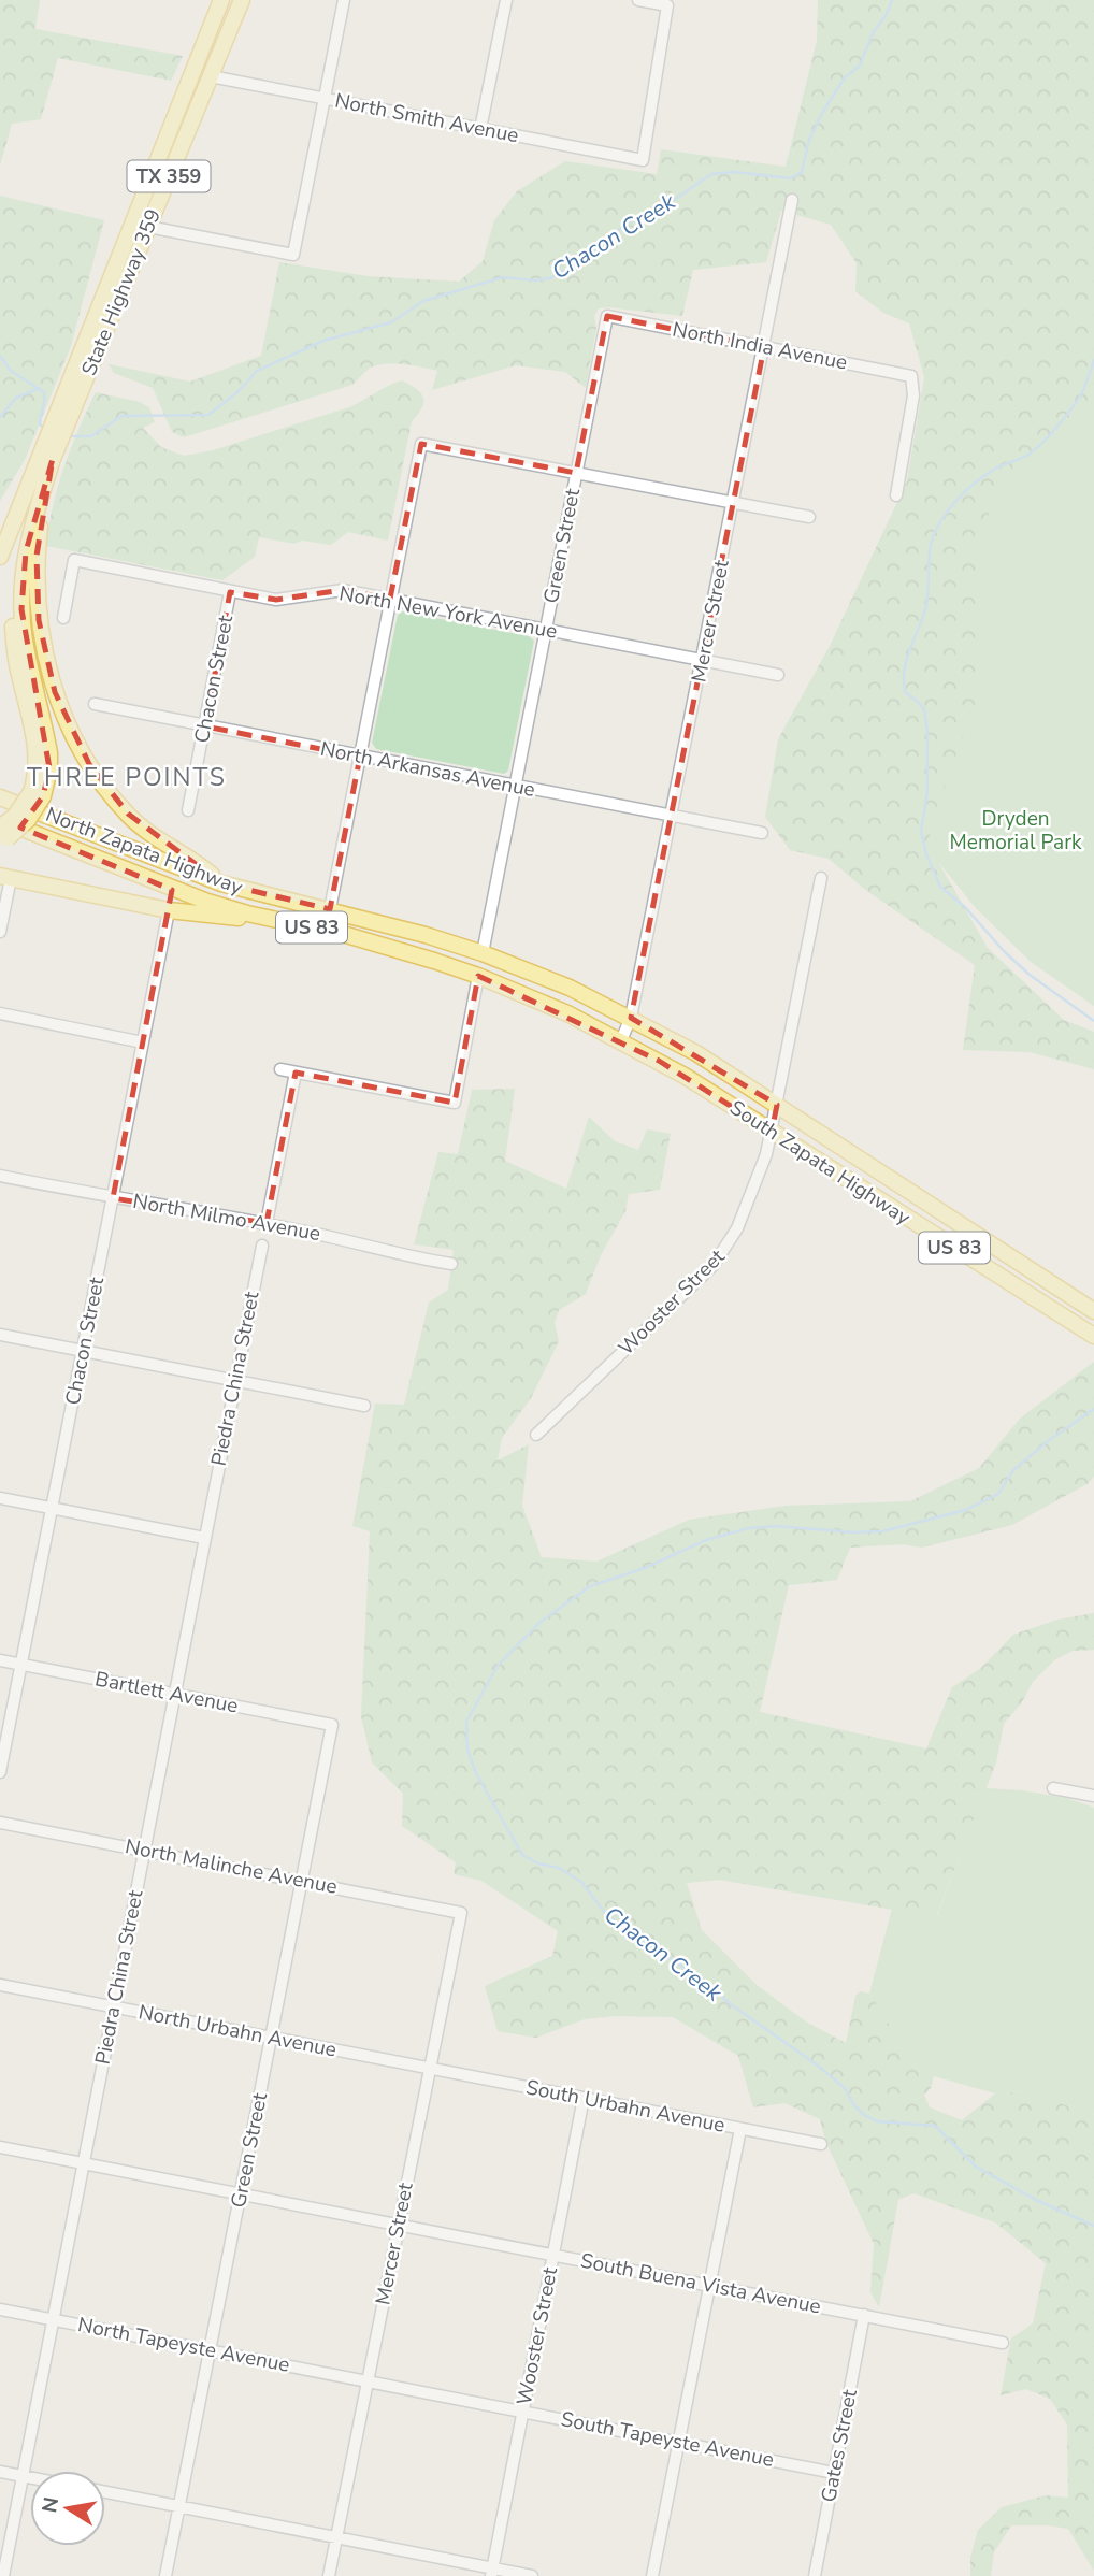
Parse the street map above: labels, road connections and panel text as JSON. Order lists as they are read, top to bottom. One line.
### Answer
{"streets":{"main road":["TX 359","State Highway 359","North Zapata Highway","US 83","South Zapata Highway"],"street":["North Smith Avenue","North India Avenue","Green Street","North New York Avenue","Mercer Street","Chacon Street","North Arkansas Avenue","North Milmo Avenue","Wooster Street","Piedra China Street","Bartlett Avenue","North Malinche Avenue","North Urbahn Avenue","South Urbahn Avenue","South Buena Vista Avenue","North Tapeyste Avenue","South Tapeyste Avenue","Gates Street"]},"crossings":[["North Smith Avenue","State Highway 359"],["North India Avenue","Green Street"],["North India Avenue","Mercer Street"],["Green Street","North New York Avenue"],["Green Street","North Arkansas Avenue"],["Green Street","North Zapata Highway"],["Green Street","Bartlett Avenue"],["Green Street","North Malinche Avenue"],["Green Street","North Urbahn Avenue"],["Green Street","South Buena Vista Avenue"],["Green Street","North Tapeyste Avenue"],["North New York Avenue","Mercer Street"],["North New York Avenue","Chacon Street"],["Mercer Street","North Arkansas Avenue"],["Mercer Street","North Zapata Highway"],["Mercer Street","South Zapata Highway"],["Mercer Street","North Malinche Avenue"],["Mercer Street","North Urbahn Avenue"],["Mercer Street","South Urbahn Avenue"],["Mercer Street","South Buena Vista Avenue"],["Mercer Street","North Tapeyste Avenue"],["Mercer Street","South Tapeyste Avenue"],["Chacon Street","North Arkansas Avenue"],["Chacon Street","North Milmo Avenue"],["Chacon Street","Bartlett Avenue"],["North Zapata Highway","South Zapata Highway"],["South Zapata Highway","Wooster Street"],["Wooster Street","South Urbahn Avenue"],["Wooster Street","South Buena Vista Avenue"],["Wooster Street","South Tapeyste Avenue"],["Piedra China Street","Bartlett Avenue"],["Piedra China Street","North Malinche Avenue"],["Piedra China Street","North Urbahn Avenue"],["Piedra China Street","South Buena Vista Avenue"],["Piedra China Street","North Tapeyste Avenue"],["North Urbahn Avenue","South Urbahn Avenue"],["South Buena Vista Avenue","Gates Street"],["North Tapeyste Avenue","South Tapeyste Avenue"],["South Tapeyste Avenue","Gates Street"]],"districts":["THREE POINTS"],"water":["Chacon Creek"],"parks":["Dryden Memorial Park"],"north":"left"}
